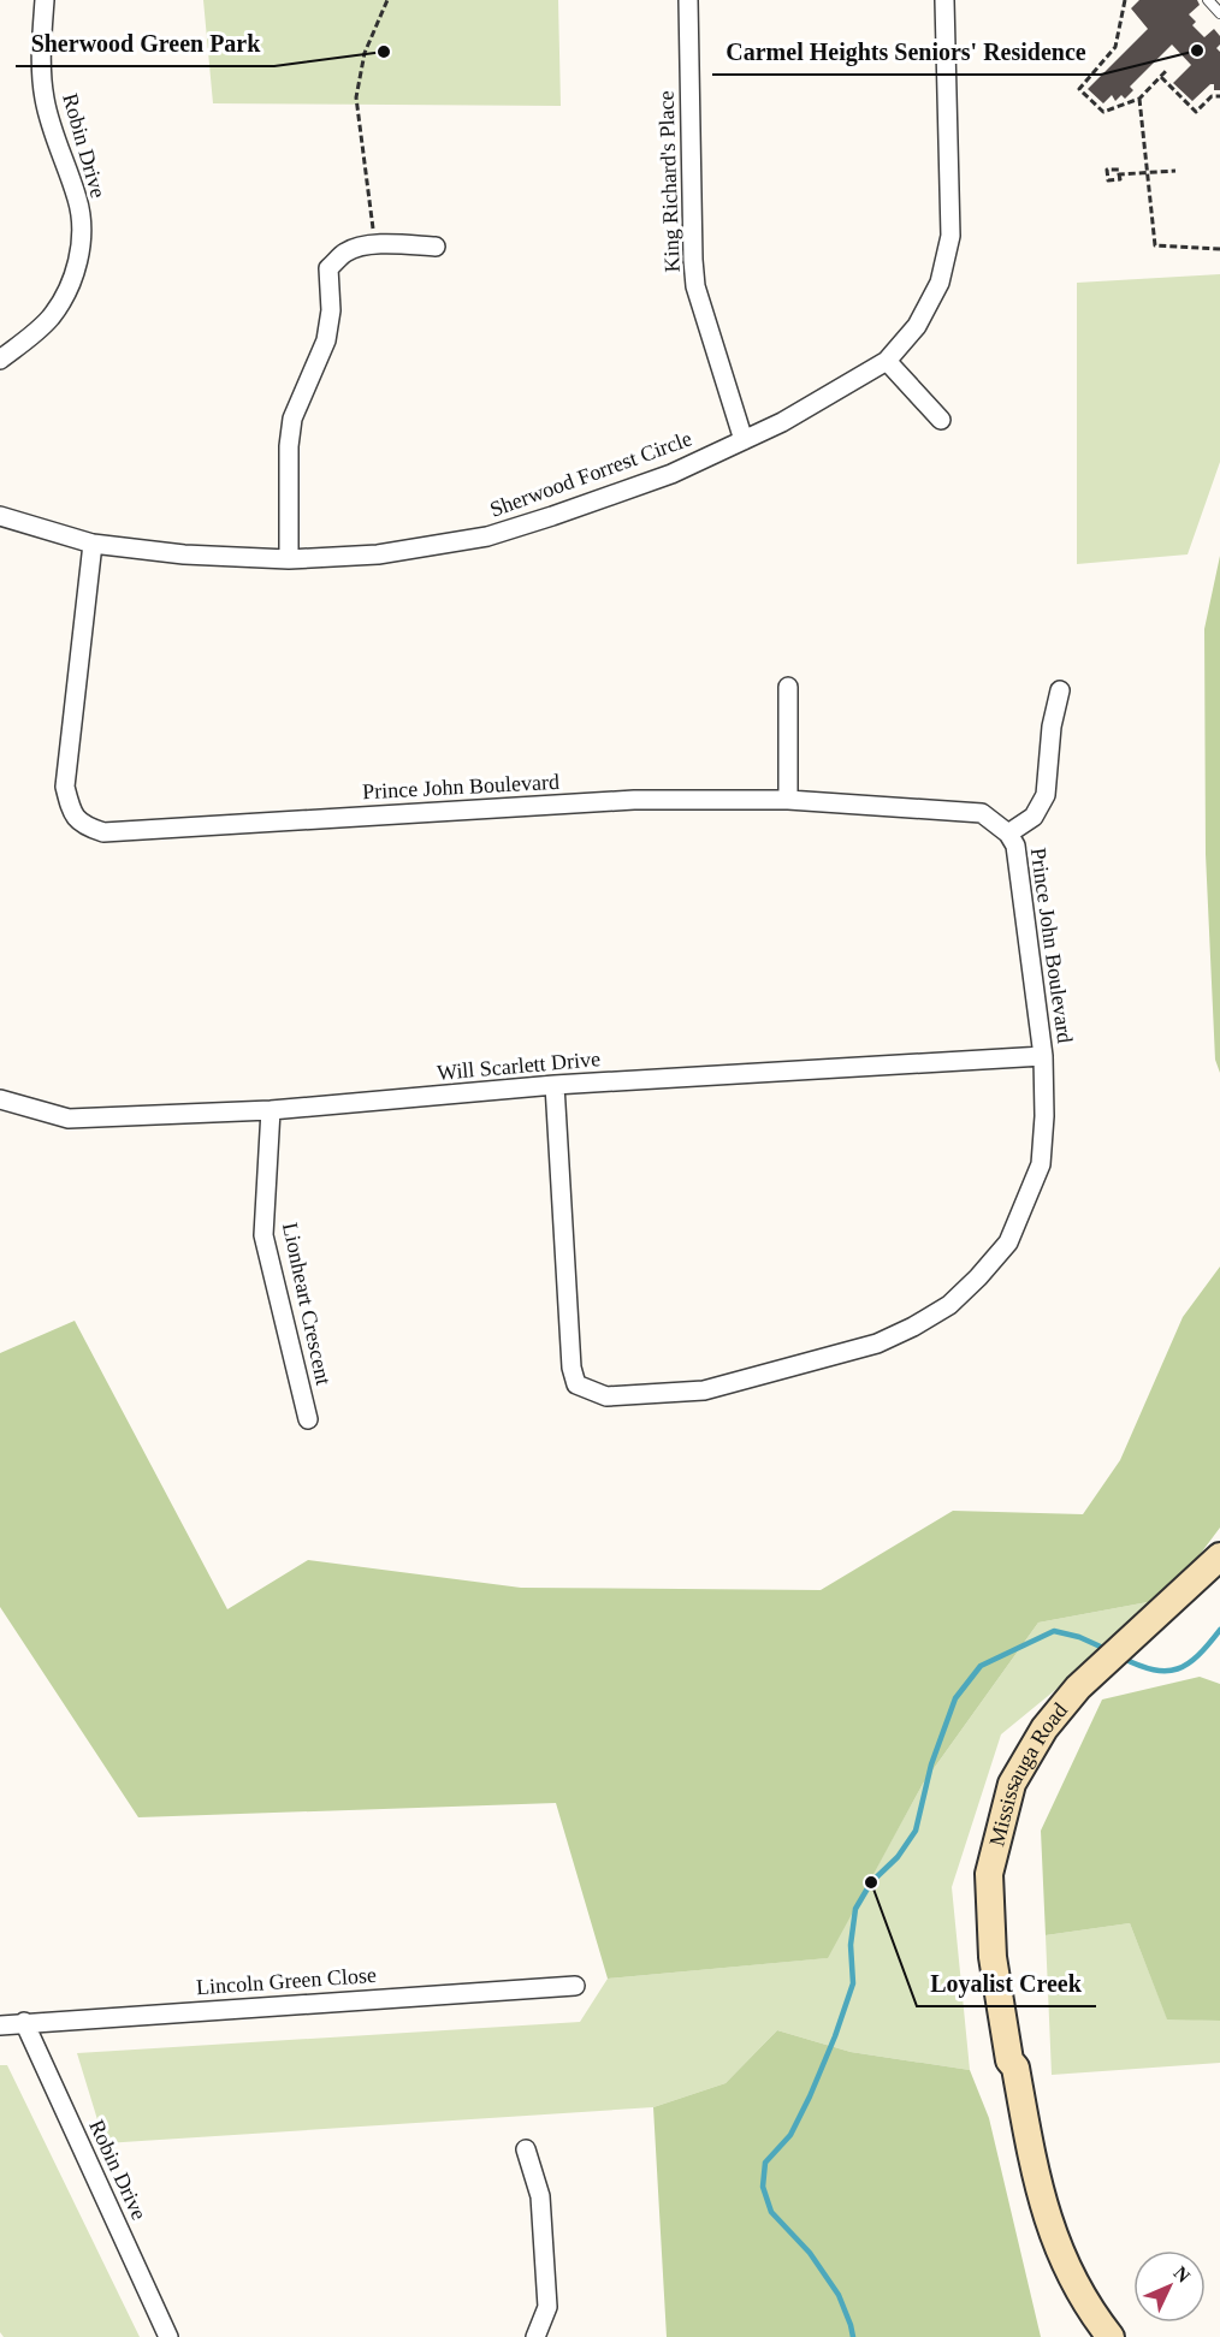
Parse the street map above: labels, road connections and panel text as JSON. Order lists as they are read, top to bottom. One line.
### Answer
{"streets":{"main road":["Mississauga Road"],"street":["Robin Drive","King Richard's Place","Sherwood Forrest Circle","Prince John Boulevard","Will Scarlett Drive","Lionheart Crescent","Lincoln Green Close"]},"crossings":[["Robin Drive","Lincoln Green Close"],["King Richard's Place","Sherwood Forrest Circle"],["Sherwood Forrest Circle","Prince John Boulevard"],["Prince John Boulevard","Will Scarlett Drive"],["Will Scarlett Drive","Lionheart Crescent"]],"places":["Carmel Heights Seniors' Residence","Sherwood Green Park","Loyalist Creek"],"north":"top right"}
